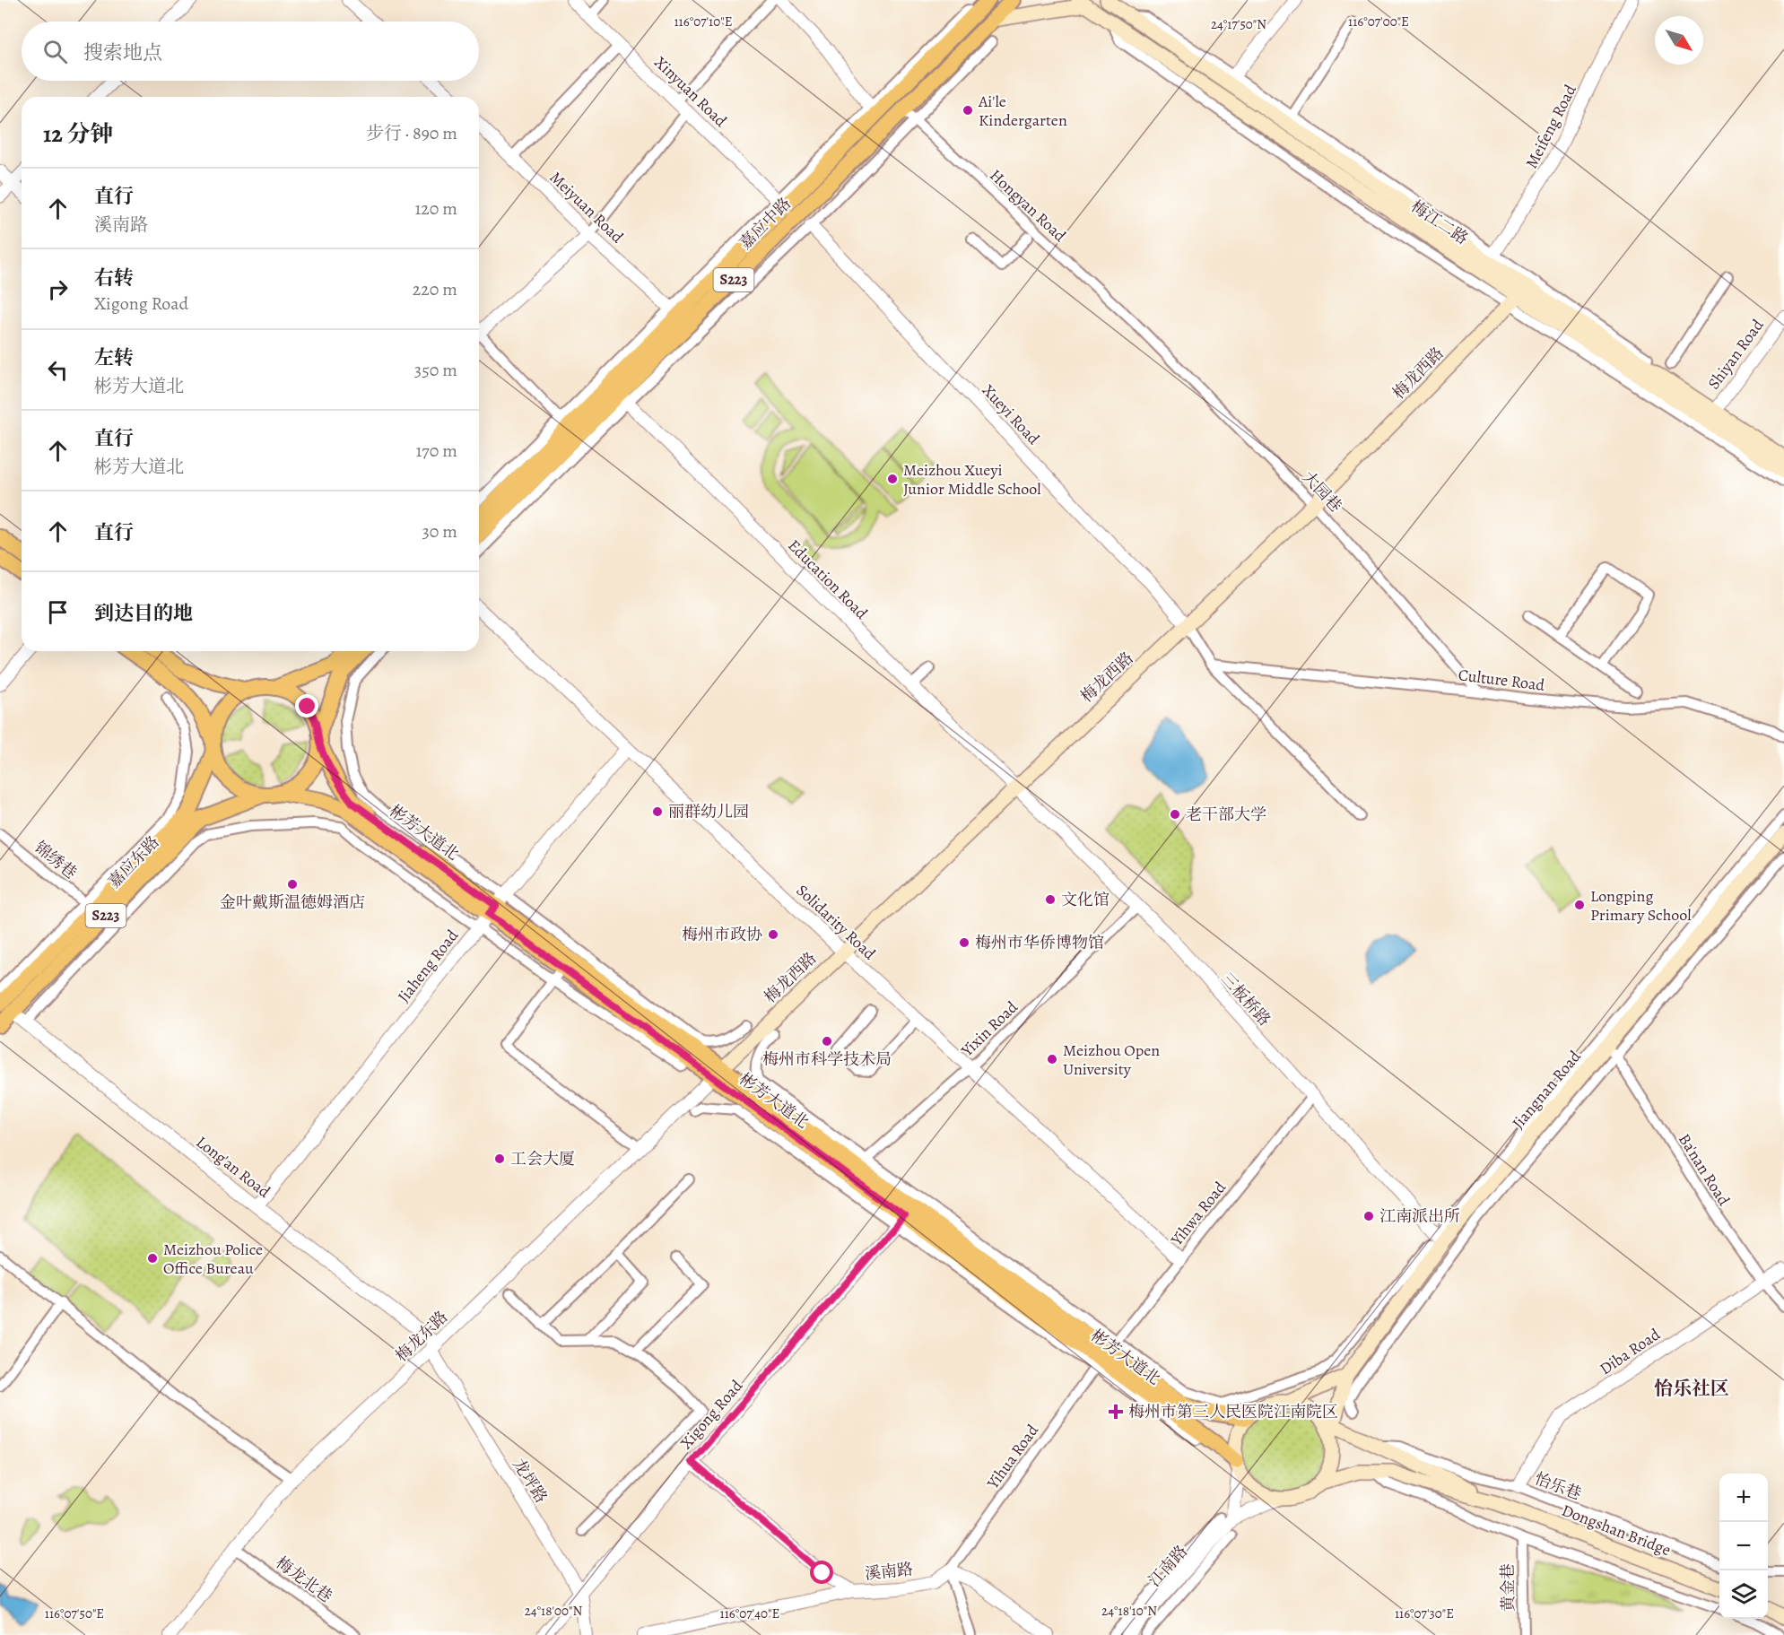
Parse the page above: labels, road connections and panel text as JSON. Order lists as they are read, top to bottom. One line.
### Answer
{"streets":{"main road":["梅江二路","嘉应中路","S223","梅龙西路","彬芳大道北","嘉应东路","Jiangnan Road","Dongshan Bridge"],"street":["Xinyuan Road","Meifeng Road","Hongyan Road","Meiyuan Road","Shiyan Road","Xueyi Road","大园巷","Education Road","Culture Road","锦绣巷","Solidarity Road","Jiaheng Road","三板桥路","Yixin Road","Long'an Road","Ba'nan Road","Yihwa Road","梅龙东路","Diba Road","Xigong Road","Yihua Road","龙坪路","怡乐巷","江南路","溪南路","梅龙北巷","黄金巷"]},"crossings":[["Xinyuan Road","嘉应中路"],["Meifeng Road","梅江二路"],["Hongyan Road","嘉应中路"],["Hongyan Road","大园巷"],["Meiyuan Road","嘉应中路"],["梅江二路","Shiyan Road"],["梅江二路","梅龙西路"],["嘉应中路","Education Road"],["S223","彬芳大道北"],["S223","嘉应东路"],["梅龙西路","Xueyi Road"],["梅龙西路","大园巷"],["梅龙西路","Education Road"],["梅龙西路","彬芳大道北"],["梅龙西路","Solidarity Road"],["梅龙西路","三板桥路"],["梅龙西路","梅龙东路"],["大园巷","Culture Road"],["Education Road","三板桥路"],["彬芳大道北","嘉应东路"],["彬芳大道北","Jiaheng Road"],["彬芳大道北","Yixin Road"],["彬芳大道北","Jiangnan Road"],["彬芳大道北","Yihwa Road"],["彬芳大道北","梅龙东路"],["彬芳大道北","Xigong Road"],["彬芳大道北","Yihua Road"],["彬芳大道北","江南路"],["锦绣巷","嘉应东路"],["嘉应东路","Long'an Road"],["Solidarity Road","Jiaheng Road"],["Solidarity Road","Yixin Road"],["Solidarity Road","Yihwa Road"],["Jiaheng Road","Long'an Road"],["三板桥路","Yixin Road"],["三板桥路","Jiangnan Road"],["三板桥路","Yihwa Road"],["Jiangnan Road","Ba'nan Road"],["Jiangnan Road","江南路"],["Long'an Road","梅龙东路"],["Long'an Road","龙坪路"],["Ba'nan Road","Diba Road"],["Yihwa Road","Yihua Road"],["梅龙东路","龙坪路"],["梅龙东路","梅龙北巷"],["Diba Road","怡乐巷"],["Xigong Road","龙坪路"],["Xigong Road","溪南路"],["Yihua Road","溪南路"]],"districts":["怡乐社区"],"places":{"other":["Ai'le Kindergarten","Meizhou Xueyi Junior Middle School","丽群幼儿园","老干部大学","金叶戴斯温德姆酒店","文化馆","Longping Primary School","梅州市政协","梅州市华侨博物馆","梅州市科学技术局","Meizhou Open University","工会大厦","江南派出所","Meizhou Police Office Bureau"],"health":["梅州市第三人民医院江南院区"]},"north":"bottom right","page":{"search":"搜索地点","heading":["12 分钟","步行 · 890 m"],"list":[["直行","溪南路","120 m"],["右转","Xigong Road","220 m"],["左转","彬芳大道北","350 m"],["直行","彬芳大道北","170 m"],["直行","30 m"],"到达目的地"],"map_buttons":["+","−"]},"coordinates":["116°07'10\"E","116°07'00\"E","24°17'50\"N","24°18'00\"N","24°18'10\"N","116°07'50\"E","116°07'40\"E","116°07'30\"E"]}
